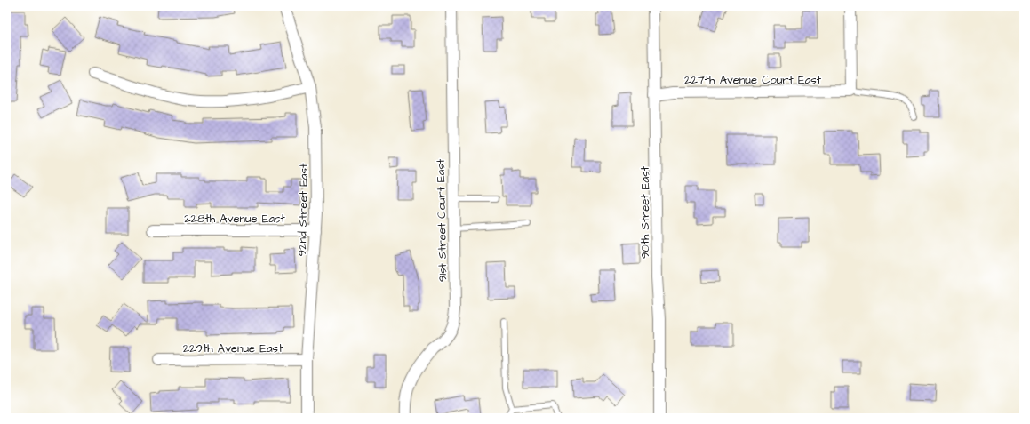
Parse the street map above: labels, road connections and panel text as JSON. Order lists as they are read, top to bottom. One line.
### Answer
{"streets":{"street":["227th Avenue Court East","92nd Street East","90th Street East","228th Avenue East","91st Street Court East","229th Avenue East"]},"crossings":[["227th Avenue Court East","90th Street East"],["92nd Street East","228th Avenue East"],["92nd Street East","229th Avenue East"]]}
